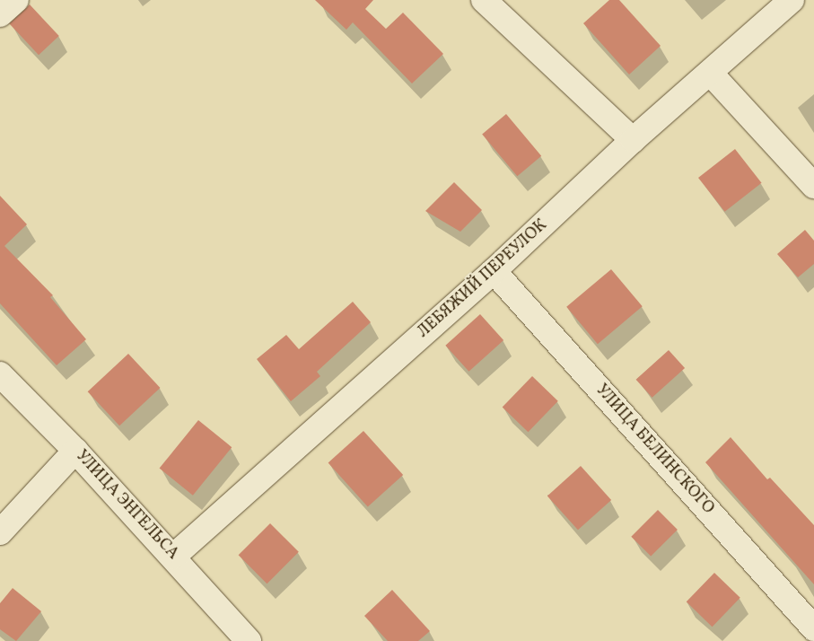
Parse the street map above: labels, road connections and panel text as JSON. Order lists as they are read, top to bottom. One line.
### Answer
{"streets":{"street":["ЛЕБЯЖИЙ ПЕРЕУЛОК","УЛИЦА БЕЛИНСКОГО","УЛИЦА ЭНГЕЛЬСА"]},"crossings":[["ЛЕБЯЖИЙ ПЕРЕУЛОК","УЛИЦА БЕЛИНСКОГО"],["ЛЕБЯЖИЙ ПЕРЕУЛОК","УЛИЦА ЭНГЕЛЬСА"]]}
